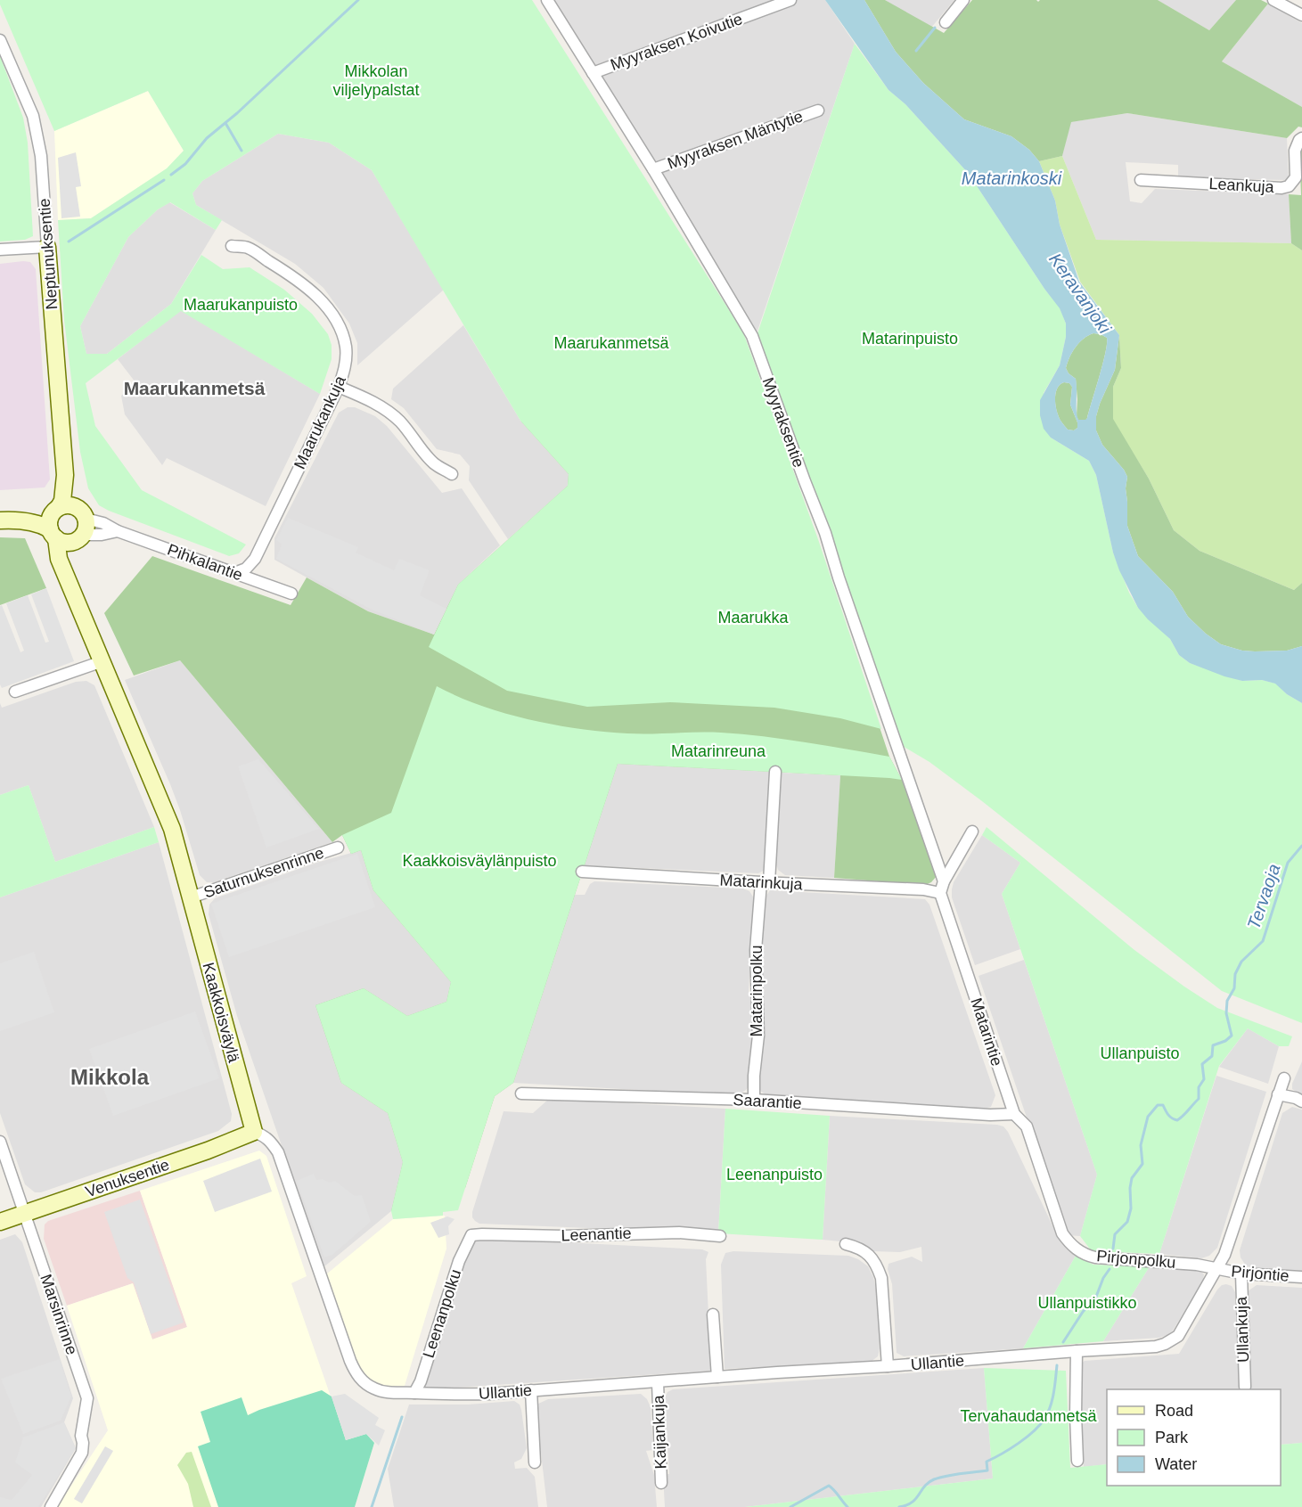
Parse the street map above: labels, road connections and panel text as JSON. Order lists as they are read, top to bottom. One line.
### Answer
{"streets":{"street":["Myyraksen Koivutie","Myyraksen Mäntytie","Leankuja","Neptunuksentie","Maarukankuja","Myyraksentie","Pihkalantie","Saturnuksenrinne","Matarinkuja","Matarinpolku","Kaakkoisväylä","Matarintie","Saarantie","Venuksentie","Leenantie","Pirjonpolku","Pirjontie","Leenanpolku","Marsinrinne","Ullankuja","Ullantie","Kaijankuja"]},"crossings":[["Myyraksen Koivutie","Myyraksentie"],["Myyraksen Mäntytie","Myyraksentie"],["Neptunuksentie","Pihkalantie"],["Neptunuksentie","Kaakkoisväylä"],["Maarukankuja","Pihkalantie"],["Pihkalantie","Kaakkoisväylä"],["Saturnuksenrinne","Kaakkoisväylä"],["Matarinkuja","Matarinpolku"],["Matarinkuja","Matarintie"],["Matarinpolku","Saarantie"],["Kaakkoisväylä","Venuksentie"],["Matarintie","Saarantie"],["Matarintie","Pirjonpolku"],["Venuksentie","Marsinrinne"],["Leenantie","Leenanpolku"],["Pirjonpolku","Pirjontie"],["Pirjonpolku","Ullantie"],["Pirjontie","Ullankuja"],["Pirjontie","Ullantie"],["Leenanpolku","Ullantie"],["Ullantie","Kaijankuja"]],"districts":["Maarukanmetsä","Mikkola"],"water":["Matarinkoski","Keravanjoki","Tervaoja"],"parks":["Mikkolan viljelypalstat","Maarukanpuisto","Matarinpuisto","Maarukanmetsä","Maarukka","Matarinreuna","Kaakkoisväylänpuisto","Ullanpuisto","Leenanpuisto","Ullanpuistikko","Tervahaudanmetsä"],"legend":["Road","Park","Water"]}
